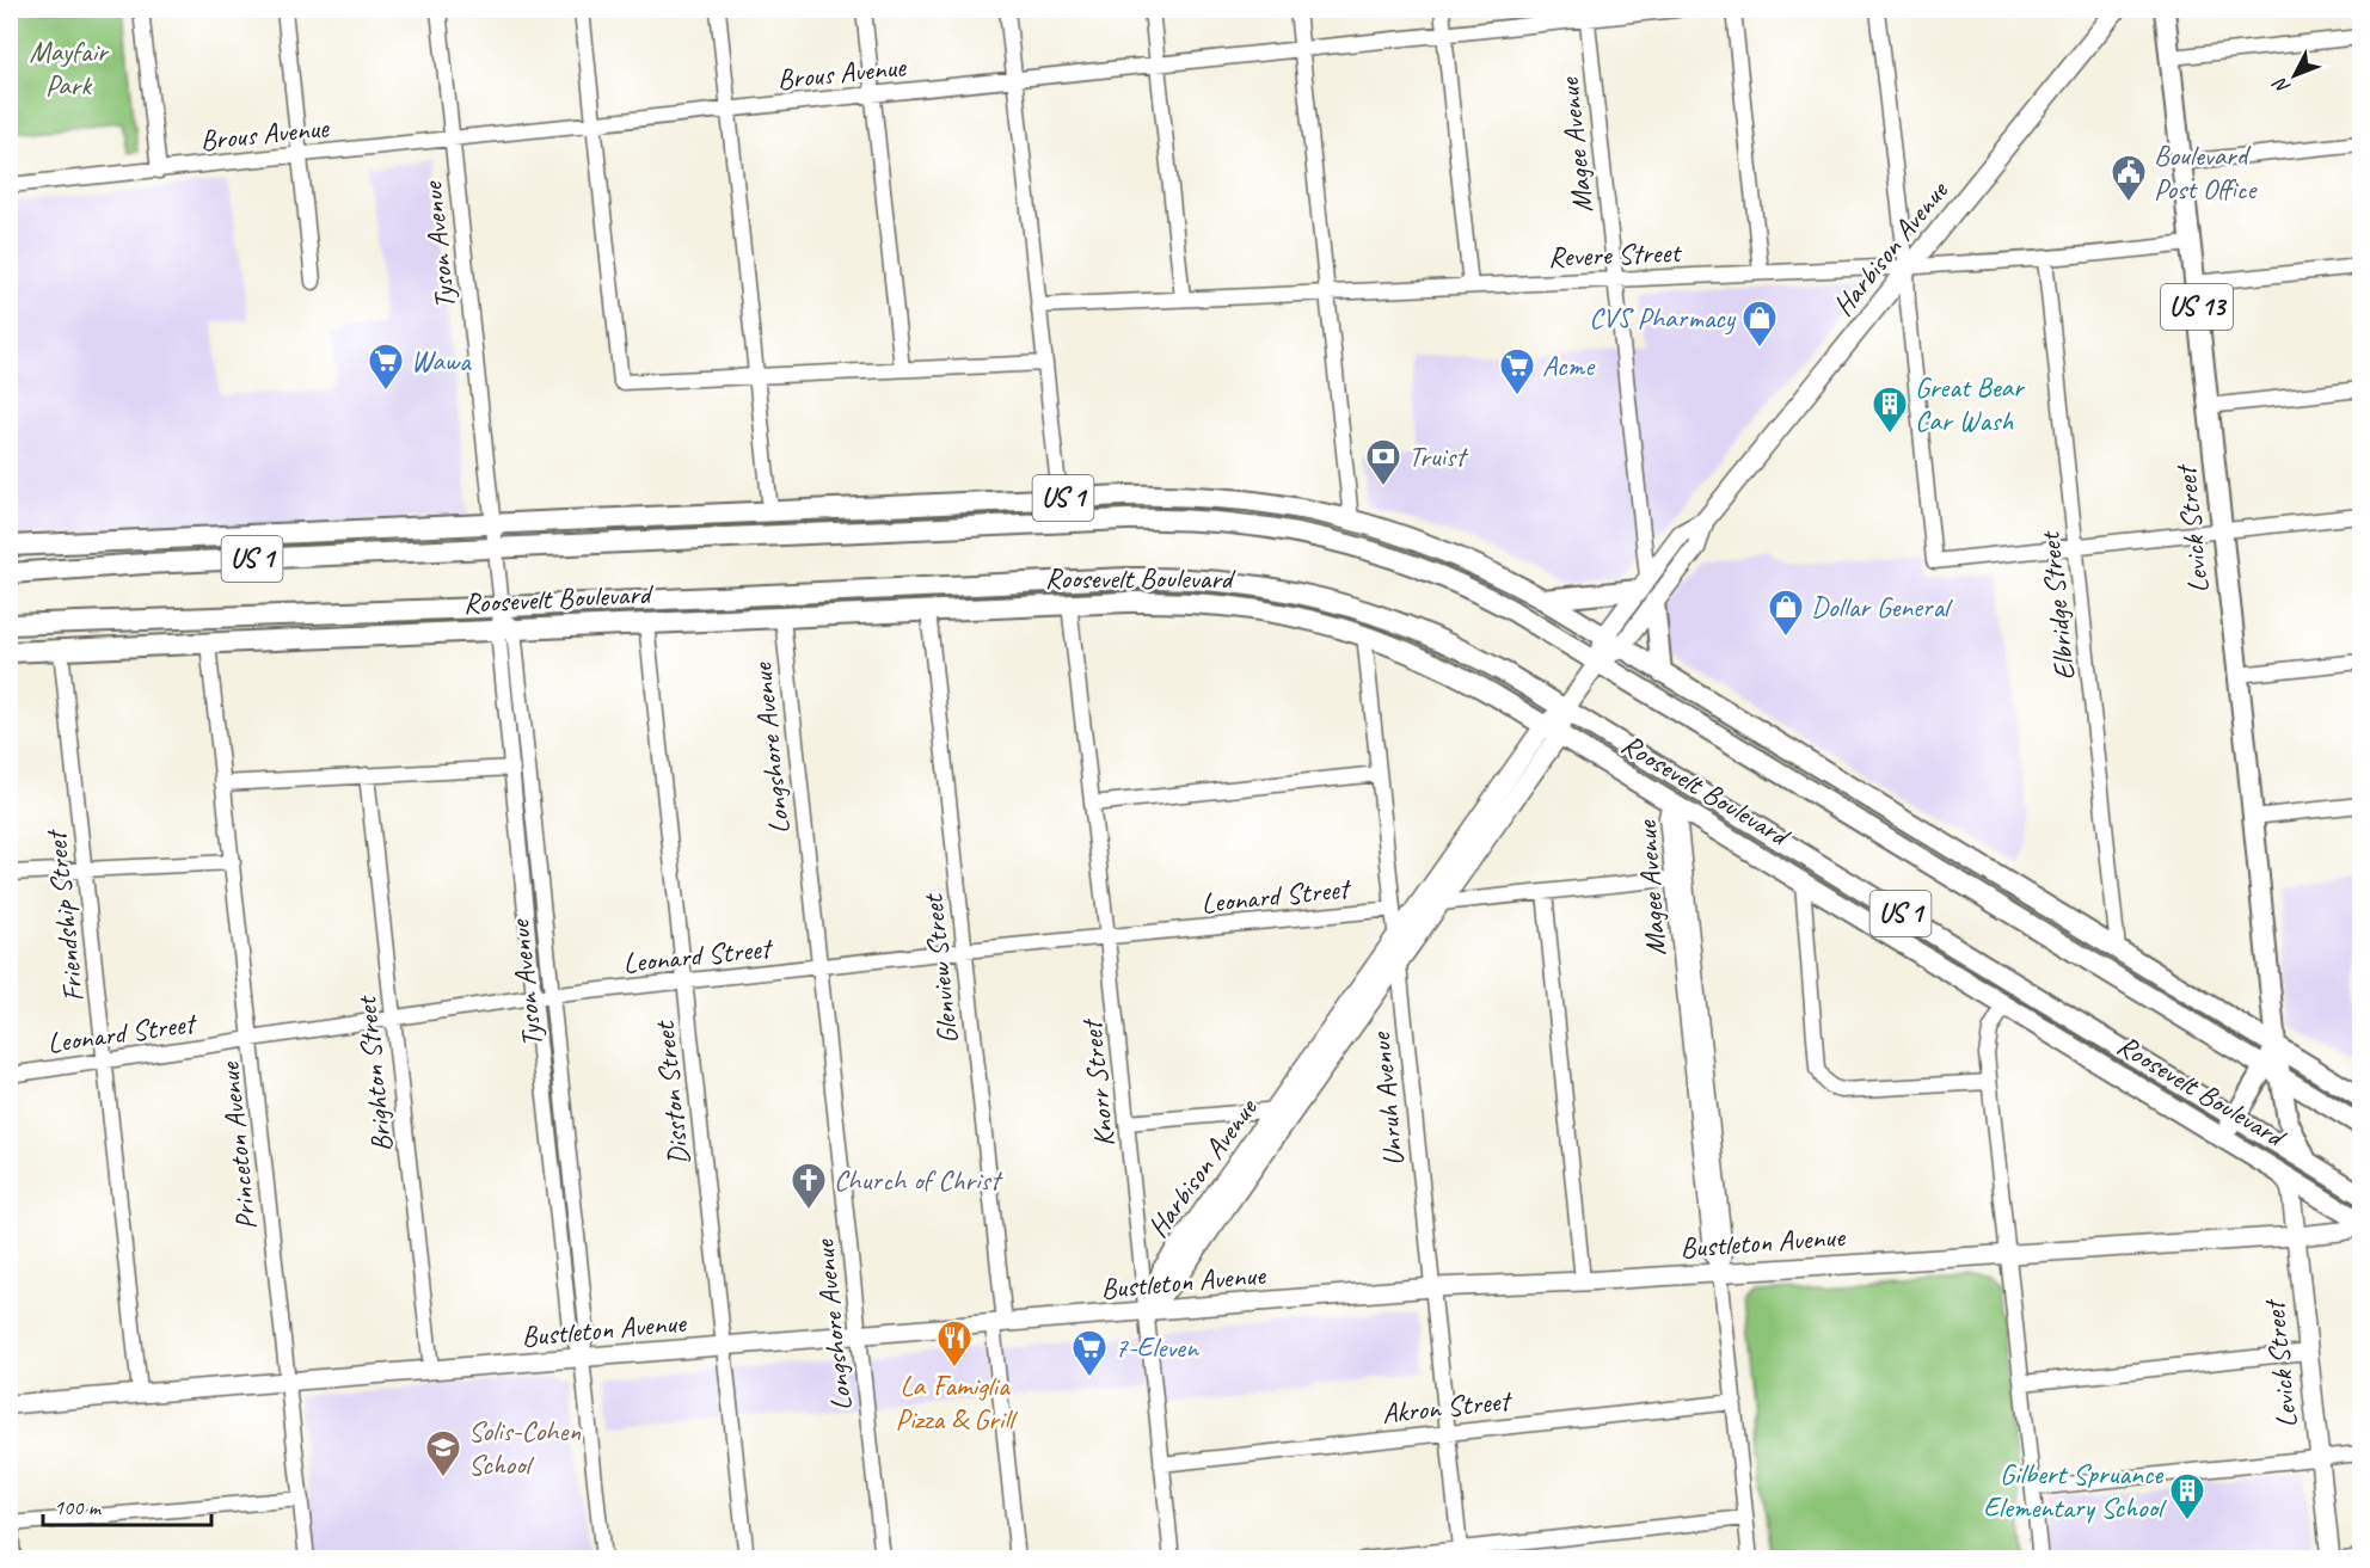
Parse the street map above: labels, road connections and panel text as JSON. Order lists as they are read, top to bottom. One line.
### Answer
{"streets":{"highway":["US 13","US 1","Levick Street","Roosevelt Boulevard"],"main road":["Harbison Avenue","Bustleton Avenue"],"street":["Brous Avenue","Magee Avenue","Tyson Avenue","Revere Street","Elbridge Street","Longshore Avenue","Leonard Street","Friendship Street","Glenview Street","Brighton Street","Knorr Street","Disston Street","Unruh Avenue","Princeton Avenue","Akron Street"]},"crossings":[["Brous Avenue","Magee Avenue"],["Brous Avenue","Tyson Avenue"],["Magee Avenue","Harbison Avenue"],["Magee Avenue","Revere Street"],["Magee Avenue","Roosevelt Boulevard"],["Magee Avenue","Bustleton Avenue"],["Magee Avenue","Akron Street"],["Tyson Avenue","US 1"],["Tyson Avenue","Roosevelt Boulevard"],["Tyson Avenue","Leonard Street"],["Tyson Avenue","Bustleton Avenue"],["Harbison Avenue","Revere Street"],["Harbison Avenue","US 1"],["Harbison Avenue","Roosevelt Boulevard"],["Harbison Avenue","Knorr Street"],["Harbison Avenue","Unruh Avenue"],["Harbison Avenue","Bustleton Avenue"],["Revere Street","Levick Street"],["Revere Street","Elbridge Street"],["US 1","Levick Street"],["US 1","Elbridge Street"],["Levick Street","Roosevelt Boulevard"],["Levick Street","Bustleton Avenue"],["Roosevelt Boulevard","Longshore Avenue"],["Roosevelt Boulevard","Friendship Street"],["Roosevelt Boulevard","Glenview Street"],["Roosevelt Boulevard","Knorr Street"],["Roosevelt Boulevard","Disston Street"],["Roosevelt Boulevard","Unruh Avenue"],["Roosevelt Boulevard","Princeton Avenue"],["Roosevelt Boulevard","Bustleton Avenue"],["Longshore Avenue","Leonard Street"],["Longshore Avenue","Bustleton Avenue"],["Leonard Street","Friendship Street"],["Leonard Street","Glenview Street"],["Leonard Street","Brighton Street"],["Leonard Street","Knorr Street"],["Leonard Street","Disston Street"],["Leonard Street","Unruh Avenue"],["Leonard Street","Princeton Avenue"],["Friendship Street","Bustleton Avenue"],["Glenview Street","Bustleton Avenue"],["Brighton Street","Bustleton Avenue"],["Knorr Street","Bustleton Avenue"],["Knorr Street","Akron Street"],["Disston Street","Bustleton Avenue"],["Unruh Avenue","Bustleton Avenue"],["Unruh Avenue","Akron Street"],["Princeton Avenue","Bustleton Avenue"]],"parks":["Mayfair Park"],"places":{"public building":["Boulevard Post Office"],"shop":["CVS Pharmacy","Dollar General"],"supermarket":["Wawa","Acme","7-Eleven"],"building":["Great Bear Car Wash","Gilbert Spruance Elementary School"],"bank":["Truist"],"church":["Church of Christ"],"restaurant":["La Famiglia Pizza & Grill"],"school or university":["Solis-Cohen School"]},"scale_bar":"100 m","north":"bottom left"}
